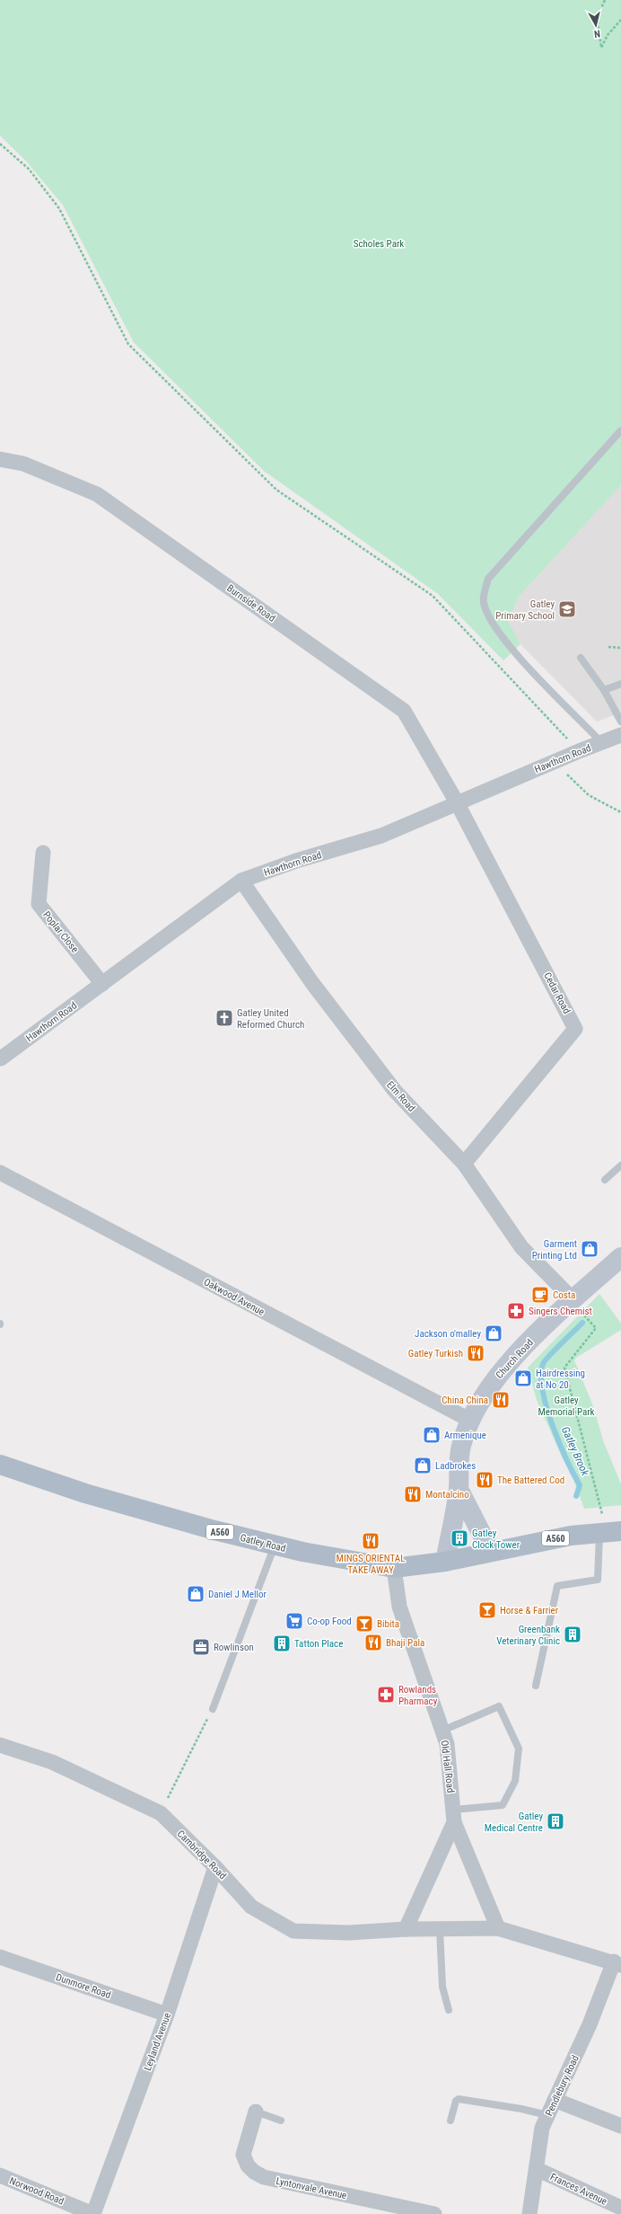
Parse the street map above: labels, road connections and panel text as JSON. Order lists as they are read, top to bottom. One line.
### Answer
{"streets":{"main road":["A560","Gatley Road"],"street":["Burnside Road","Hawthorn Road","Poplar Close","Cedar Road","Elm Road","Oakwood Avenue","Church Road","Old Hall Road","Cambridge Road","Dunmore Road","Leyland Avenue","Pendlebury Road","Lyntonvale Avenue","Frances Avenue","Norwood Road"]},"crossings":[["Burnside Road","Hawthorn Road"],["Burnside Road","Cedar Road"],["Hawthorn Road","Poplar Close"],["Hawthorn Road","Cedar Road"],["Hawthorn Road","Elm Road"],["Cedar Road","Elm Road"],["Elm Road","Church Road"],["Oakwood Avenue","Church Road"],["Church Road","A560"],["Church Road","Gatley Road"],["A560","Gatley Road"],["Gatley Road","Old Hall Road"],["Old Hall Road","Cambridge Road"],["Cambridge Road","Leyland Avenue"],["Dunmore Road","Leyland Avenue"],["Leyland Avenue","Norwood Road"],["Pendlebury Road","Frances Avenue"]],"water":["Gatley Brook"],"parks":["Scholes Park","Gatley Memorial Park"],"places":{"school or university":["Gatley Primary School"],"church":["Gatley United Reformed Church"],"shop":["Garment Printing Ltd","Jackson o'malley","Hairdressing at No 20","Armenique","Ladbrokes","Daniel J Mellor"],"cafe":["Costa"],"pharmacy":["Singers Chemist","Rowlands Pharmacy"],"restaurant":["Gatley Turkish","China China","The Battered Cod","Montalcino","MINGS ORIENTAL TAKE AWAY","Bhaji Pala"],"building":["Gatley Clock Tower","Greenbank Veterinary Clinic","Tatton Place","Gatley Medical Centre"],"bar":["Horse & Farrier","Bibita"],"supermarket":["Co-op Food"],"office":["Rowlinson"]},"north":"bottom"}
